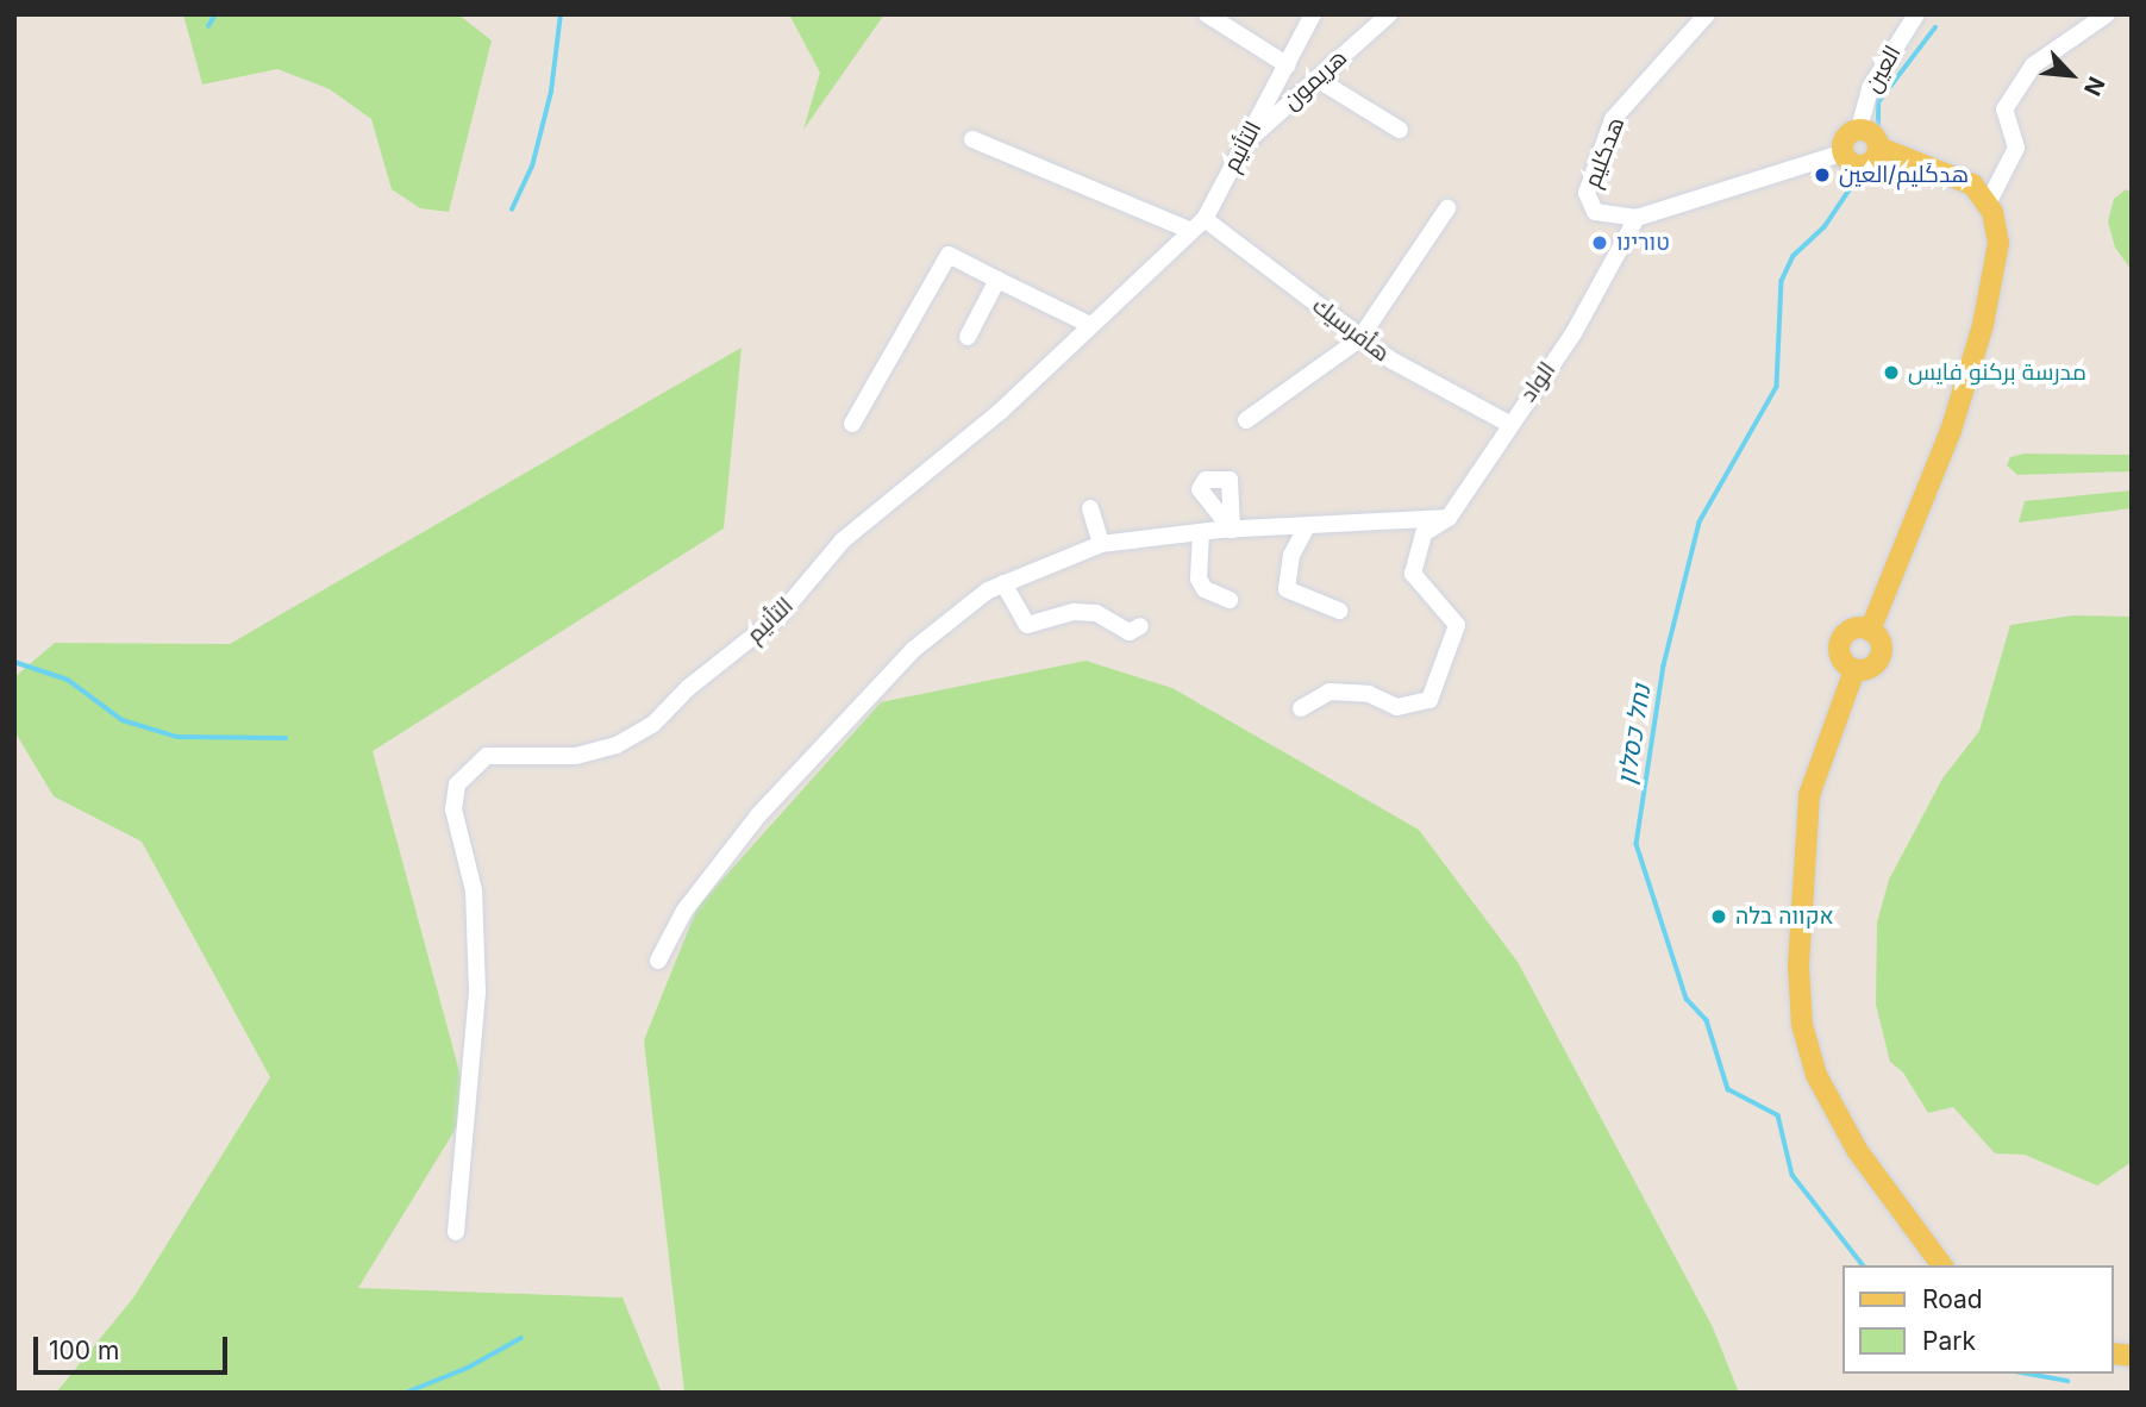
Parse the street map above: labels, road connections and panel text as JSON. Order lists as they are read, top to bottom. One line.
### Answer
{"streets":{"street":["العين","هريمون","التأنيم","هدكليم","هأفرسيك","الواد"]},"crossings":[["العين","هدكليم"],["هريمون","التأنيم"],["التأنيم","هأفرسيك"],["هدكليم","الواد"],["هأفرسيك","الواد"]],"water":["נחל כסלון"],"places":["هدكَليم/العين","טורינו","مدرسة بركنو فايس","אקווה בלה"],"legend":["Road","Park"],"scale_bar":"100 m","north":"bottom right"}
